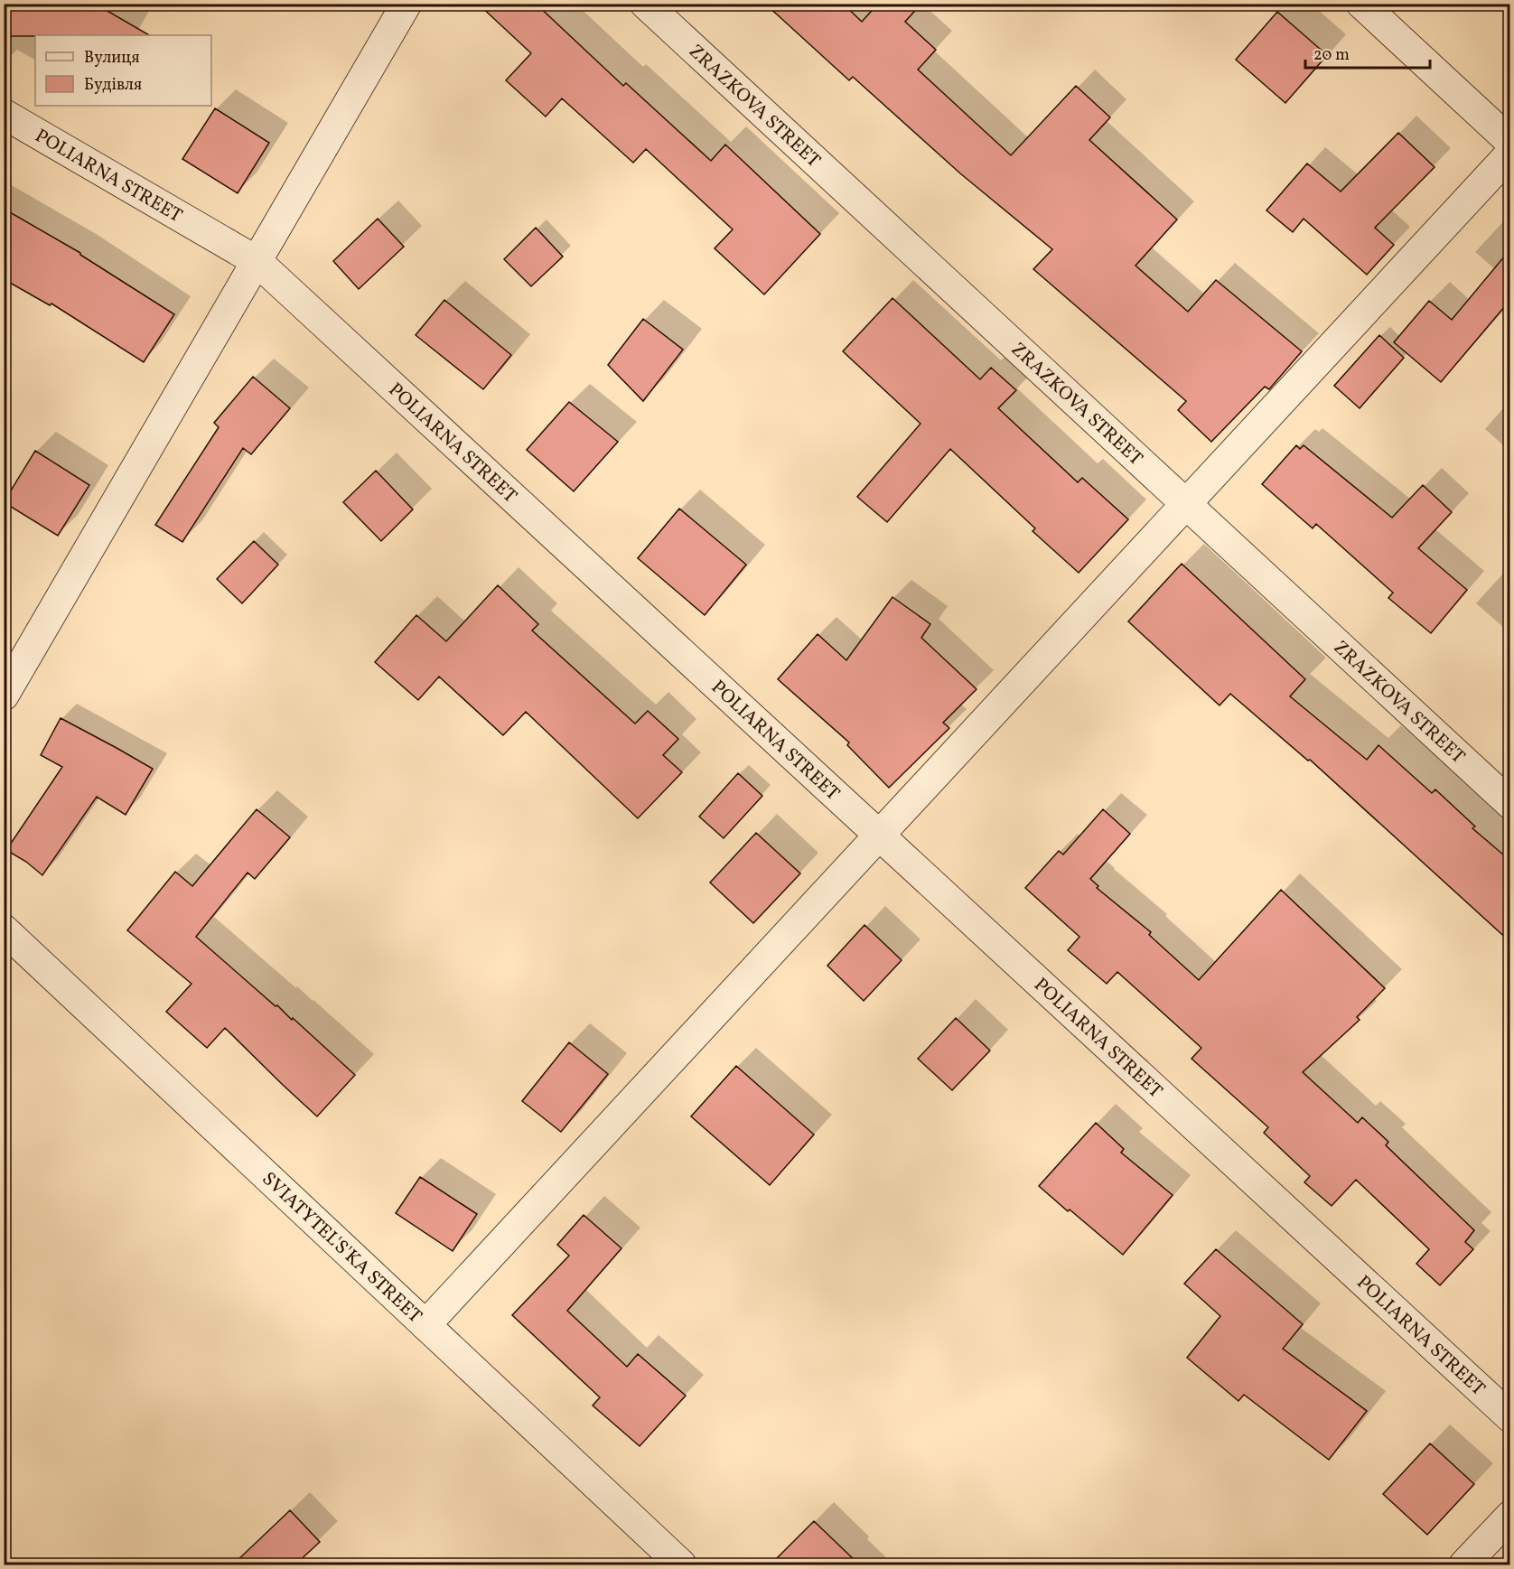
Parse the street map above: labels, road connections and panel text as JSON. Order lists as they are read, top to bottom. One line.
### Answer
{"streets":{"street":["ZRAZKOVA STREET","POLIARNA STREET","SVIATYTEL'S'KA STREET"]},"legend":["Вулиця","Будівля"],"scale_bar":"20 m"}
